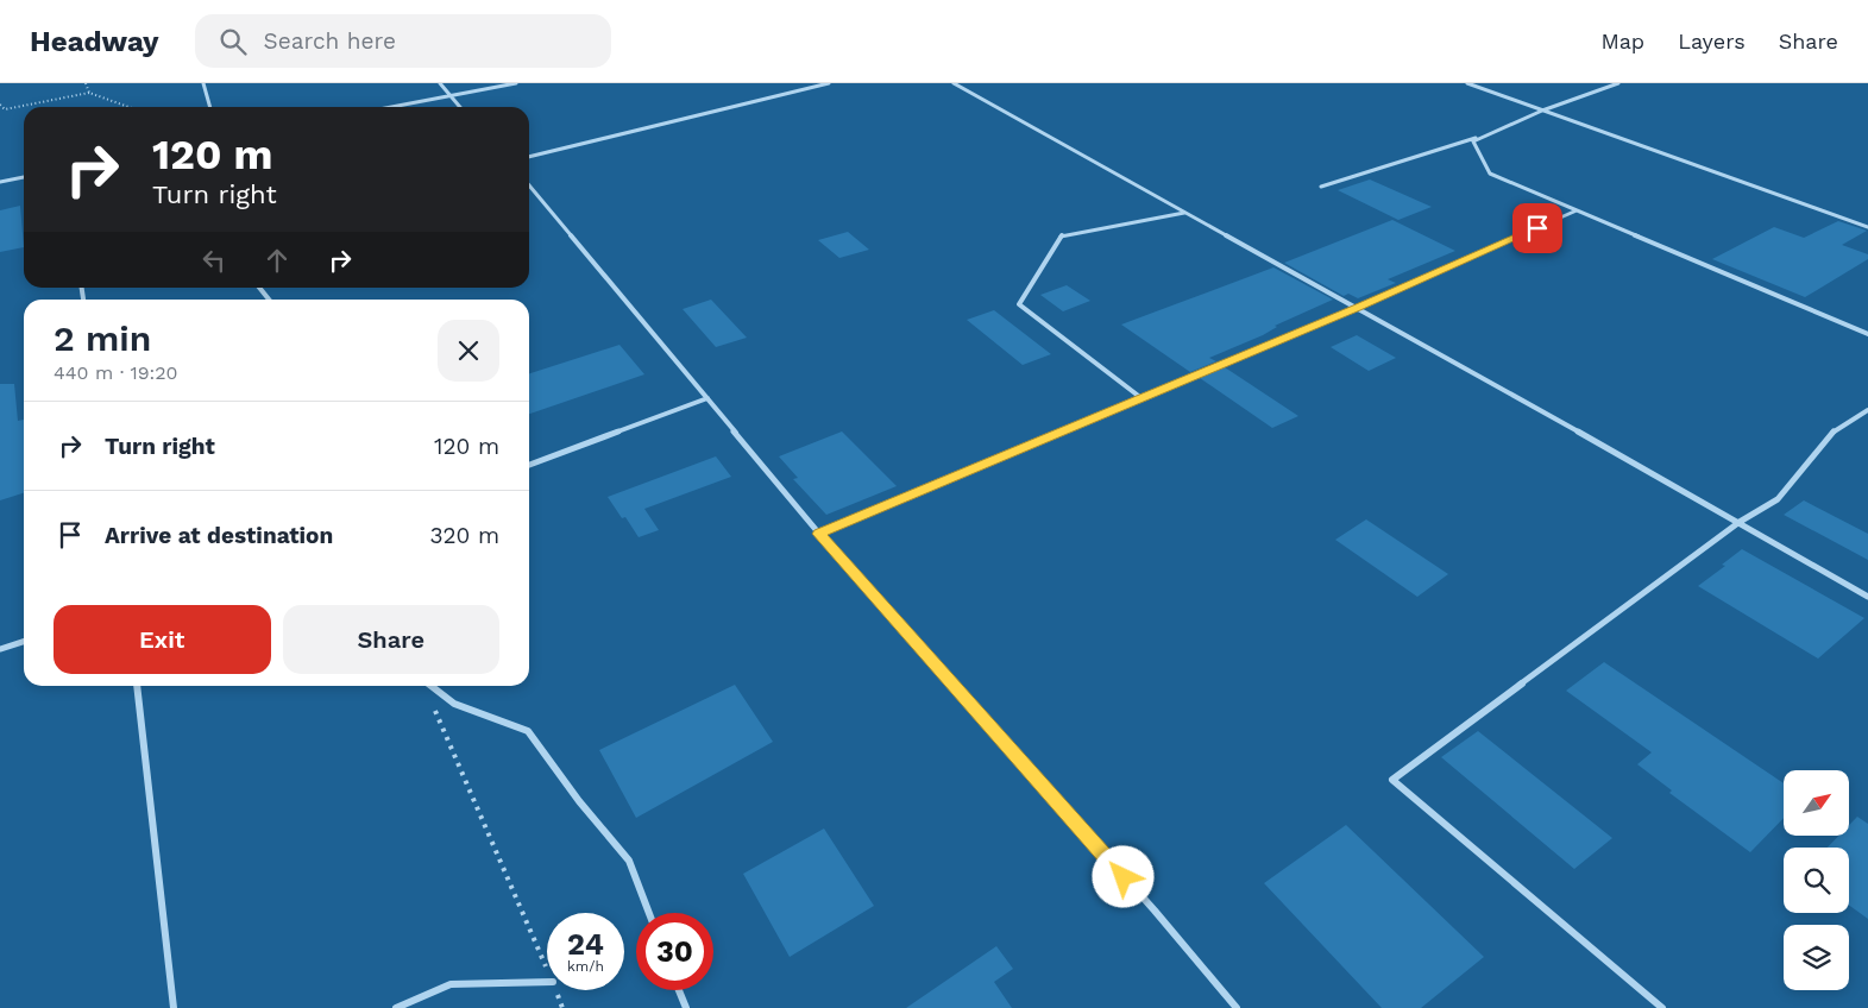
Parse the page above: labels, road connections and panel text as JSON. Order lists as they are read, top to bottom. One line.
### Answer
{"north":"top right","page":{"header":"Headway","search":"Search here","nav":["Map","Layers","Share"],"turn":["120 m","Turn right"],"heading":["2 min","440 m · 19:20"],"list":[{"name":"Turn right","value":"120 m"},{"name":"Arrive at destination","value":"320 m"}],"buttons":["Exit","Share"],"speed":"24 km/h","limit":"30"}}
